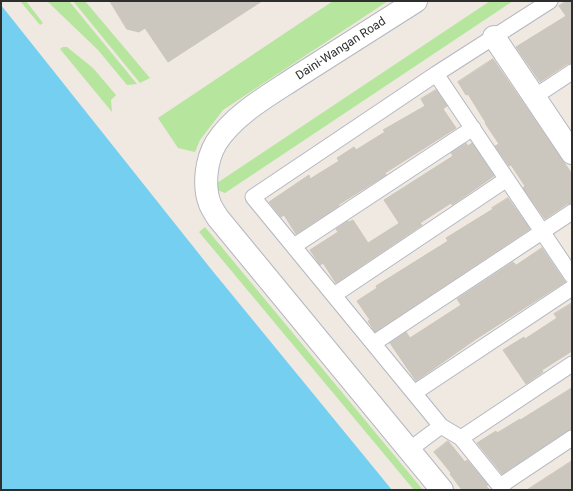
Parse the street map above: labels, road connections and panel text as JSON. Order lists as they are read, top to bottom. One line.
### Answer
{"streets":{"street":["Daini-Wangan Road"]}}
